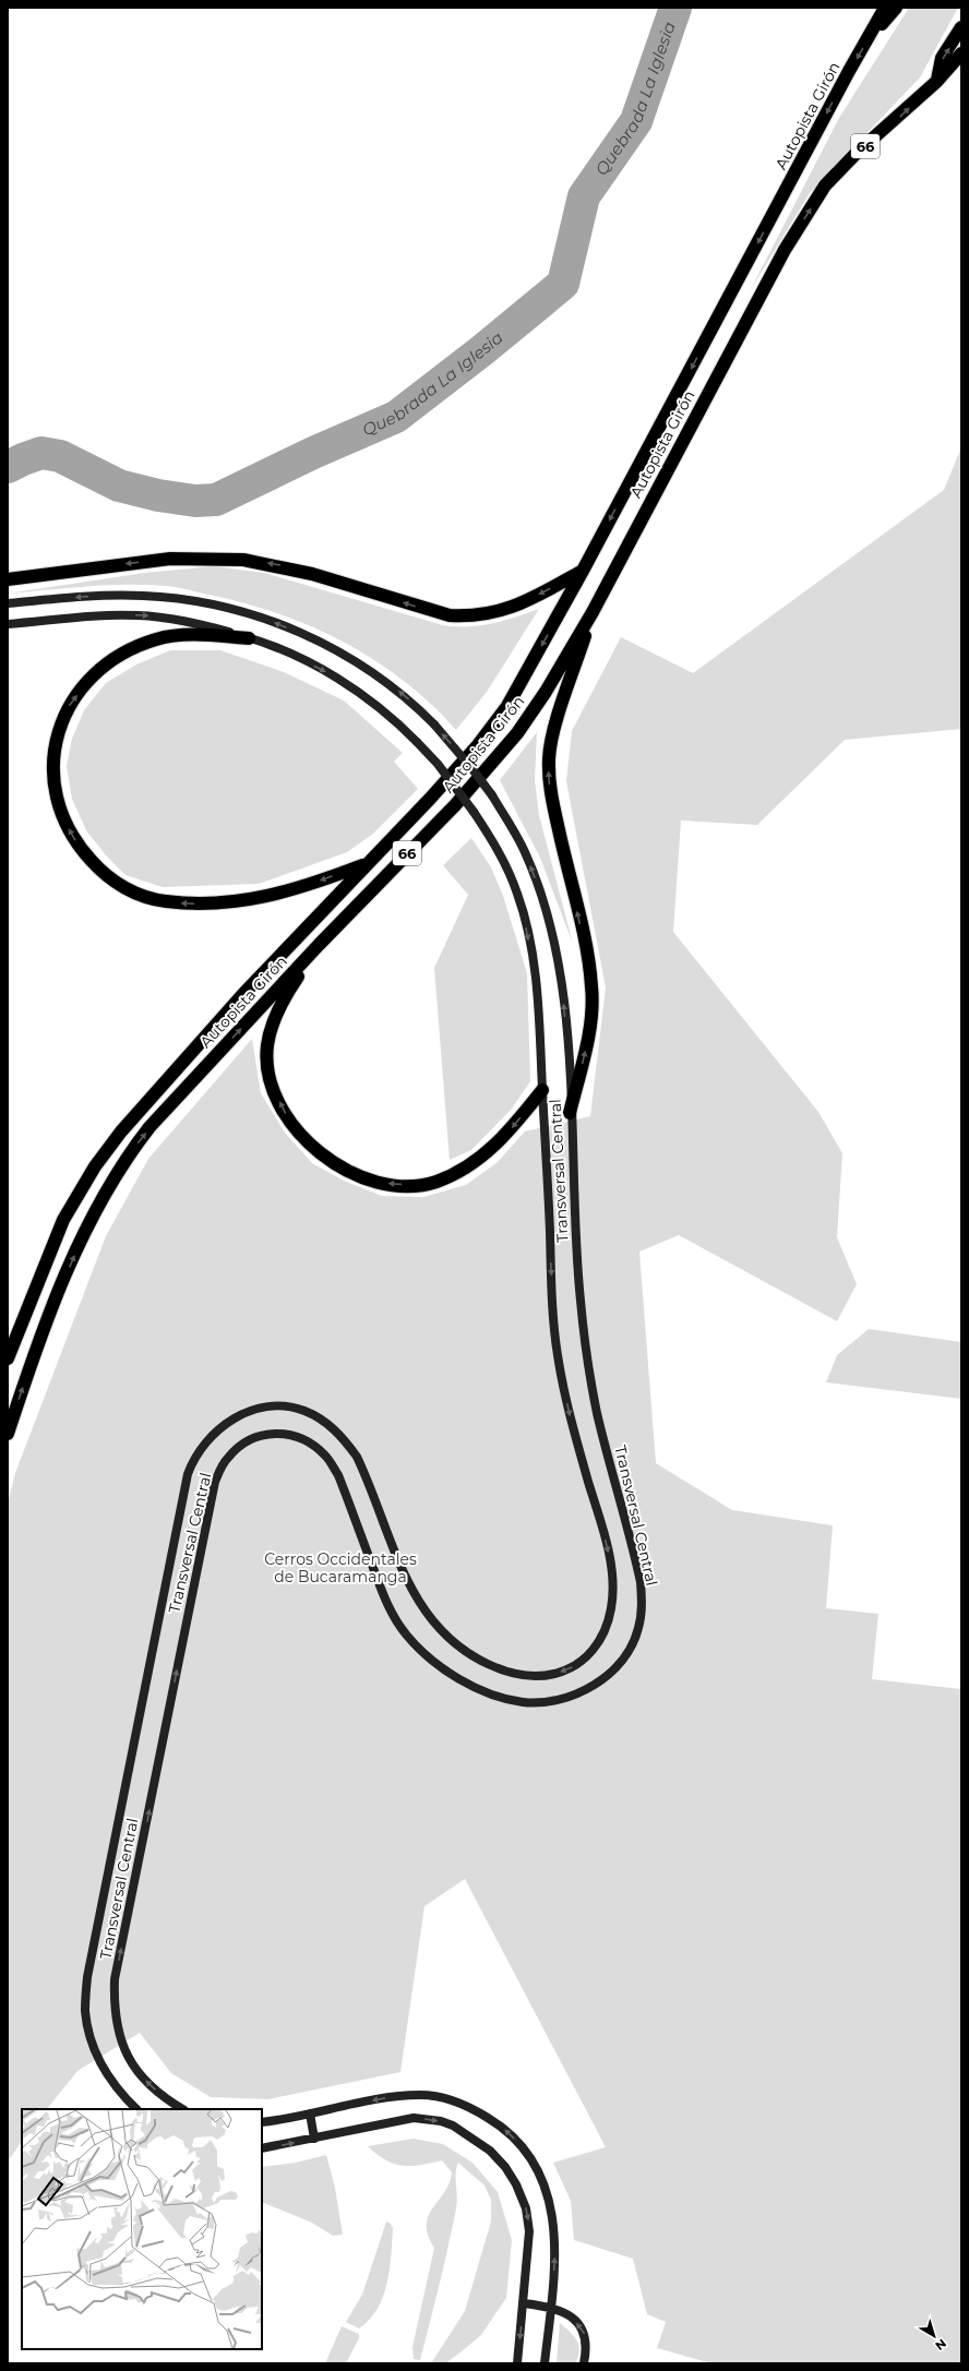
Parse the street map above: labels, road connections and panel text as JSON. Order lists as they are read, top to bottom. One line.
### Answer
{"streets":{"highway":["Autopista Girón","66"],"main road":["Transversal Central"]},"water":["Quebrada La Iglesia"],"parks":["Cerros Occidentales de Bucaramanga"],"north":"bottom right"}
